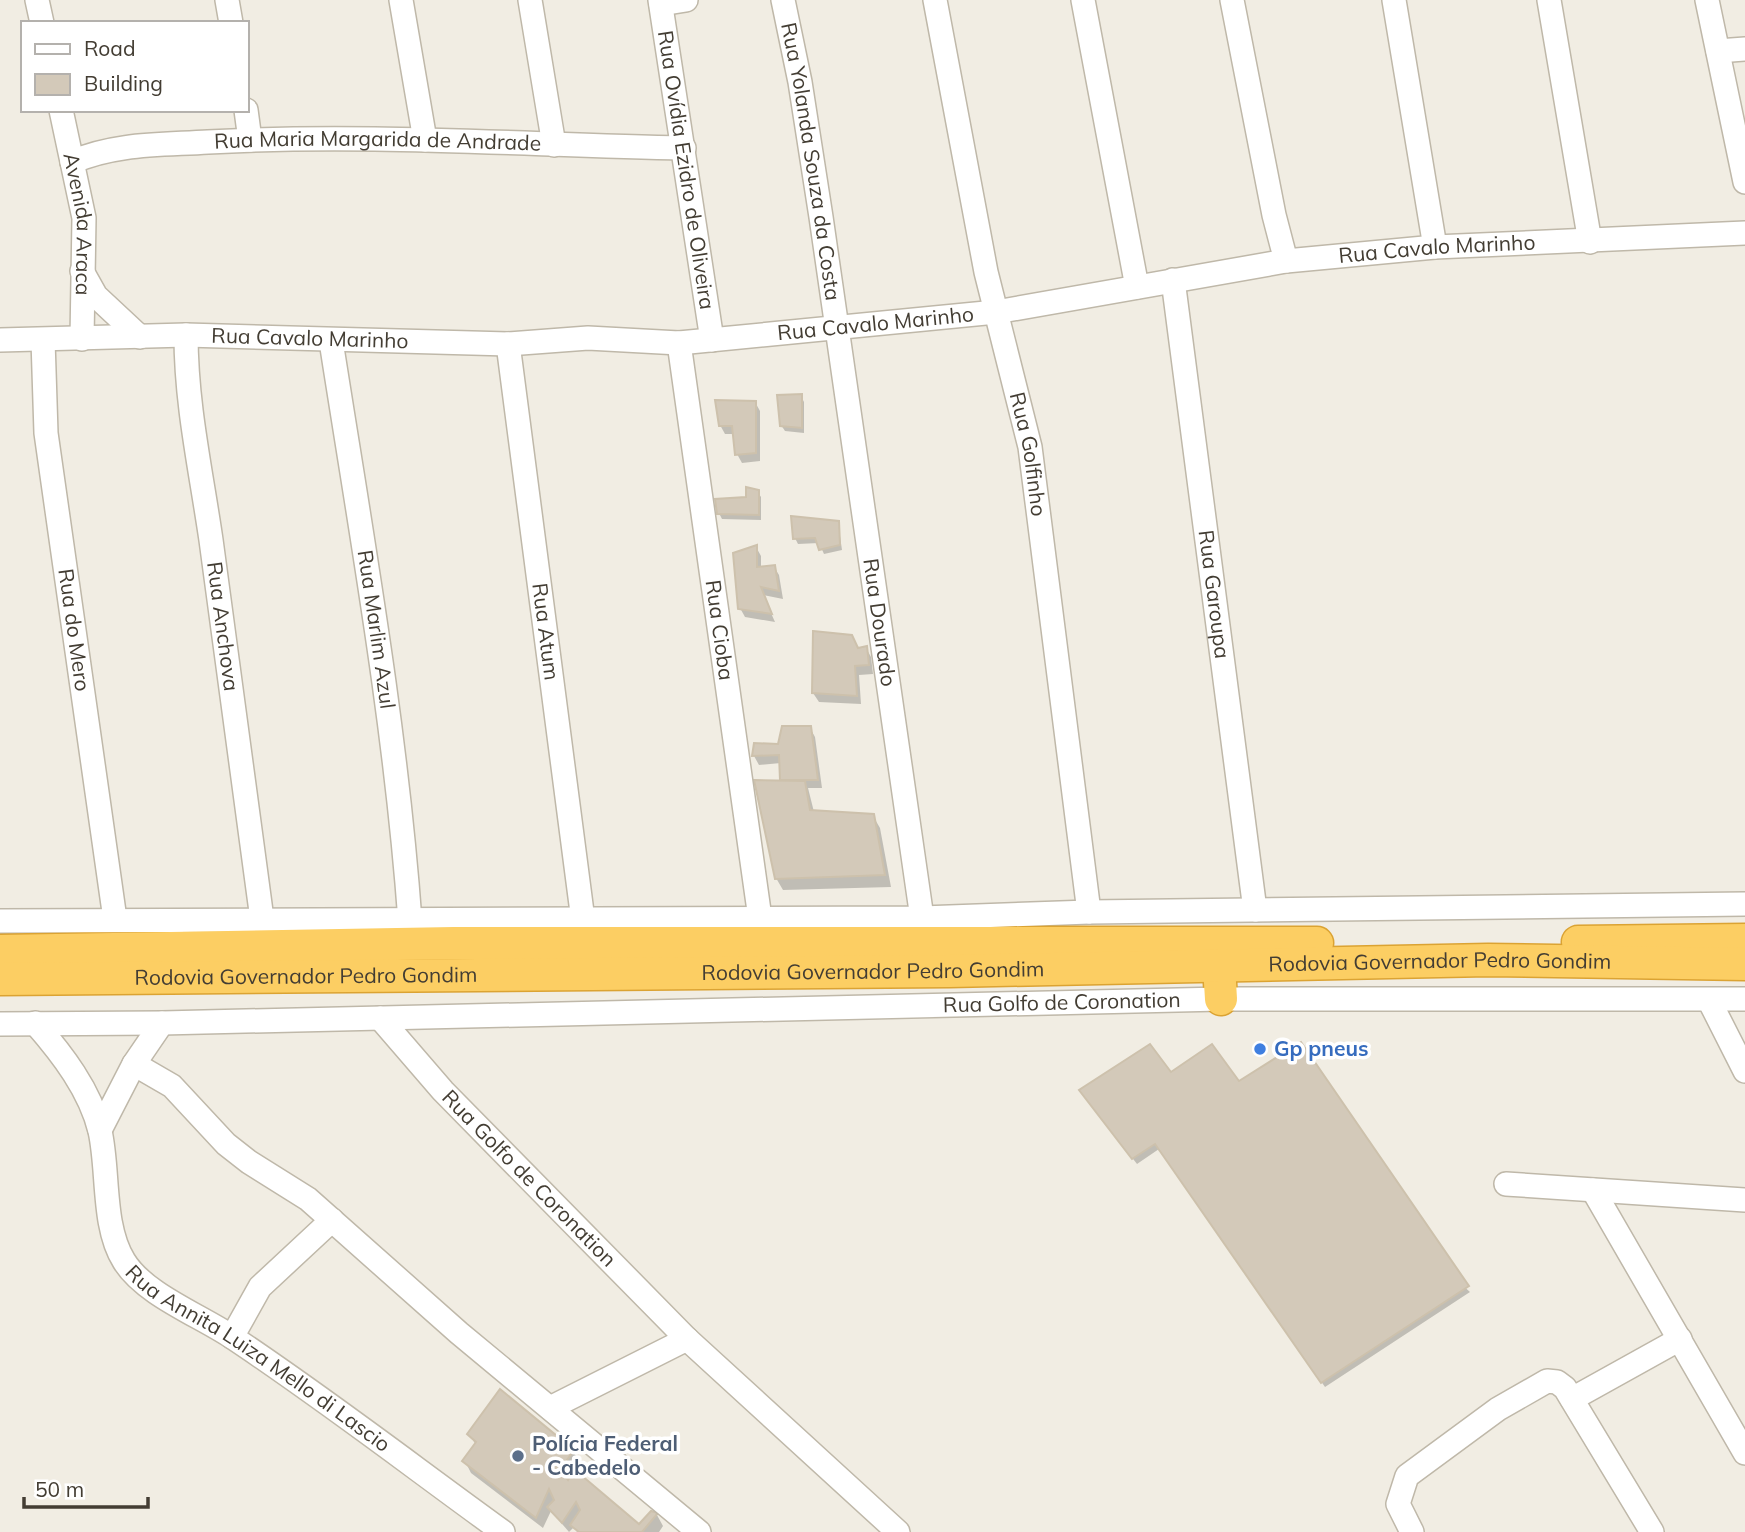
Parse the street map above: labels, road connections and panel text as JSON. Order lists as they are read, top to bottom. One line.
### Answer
{"streets":{"highway":["Rodovia Governador Pedro Gondim"],"street":["Rua Maria Margarida de Andrade","Rua Yolanda Souza da Costa","Rua Ovídia Ezidro de Oliveira","Avenida Araca","Rua Cavalo Marinho","Rua Golfinho","Rua Garoupa","Rua Dourado","Rua Anchova","Rua do Mero","Rua Marlim Azul","Rua Cioba","Rua Atum","Rua Golfo de Coronation","Rua Annita Luiza Mello di Lascio"]},"crossings":[["Rua Maria Margarida de Andrade","Rua Ovídia Ezidro de Oliveira"],["Rua Maria Margarida de Andrade","Avenida Araca"],["Rua Yolanda Souza da Costa","Rua Cavalo Marinho"],["Rua Yolanda Souza da Costa","Rua Dourado"],["Rua Ovídia Ezidro de Oliveira","Rua Cavalo Marinho"],["Avenida Araca","Rua Cavalo Marinho"],["Rua Cavalo Marinho","Rua Golfinho"],["Rua Cavalo Marinho","Rua Garoupa"],["Rua Cavalo Marinho","Rua Dourado"],["Rua Cavalo Marinho","Rua Anchova"],["Rua Cavalo Marinho","Rua do Mero"],["Rua Cavalo Marinho","Rua Marlim Azul"],["Rua Cavalo Marinho","Rua Cioba"],["Rua Cavalo Marinho","Rua Atum"],["Rua Golfo de Coronation","Rua Annita Luiza Mello di Lascio"]],"places":["Gp pneus","Polícia Federal - Cabedelo"],"legend":["Road","Building"],"scale_bar":"50 m"}
